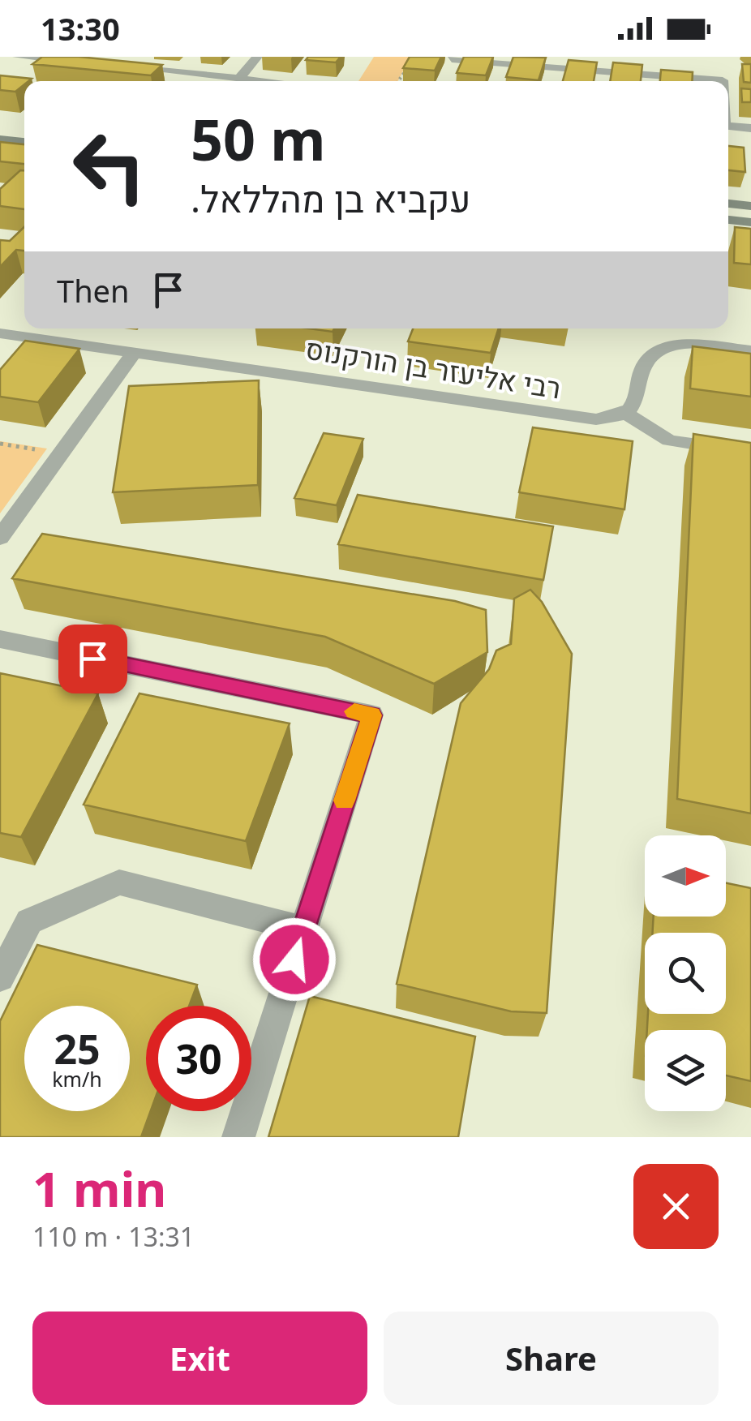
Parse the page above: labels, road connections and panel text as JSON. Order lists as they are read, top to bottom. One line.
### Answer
{"streets":{"street":["רבי אליעזר בן הורקנוס"]},"north":"right","page":{"status":"13:30","turn":["50 m",".עקביא בן מהללאל"],"then":"Then","speed":"25 km/h","limit":"30","heading":["1 min","110 m · 13:31"],"buttons":["Exit","Share"]}}
